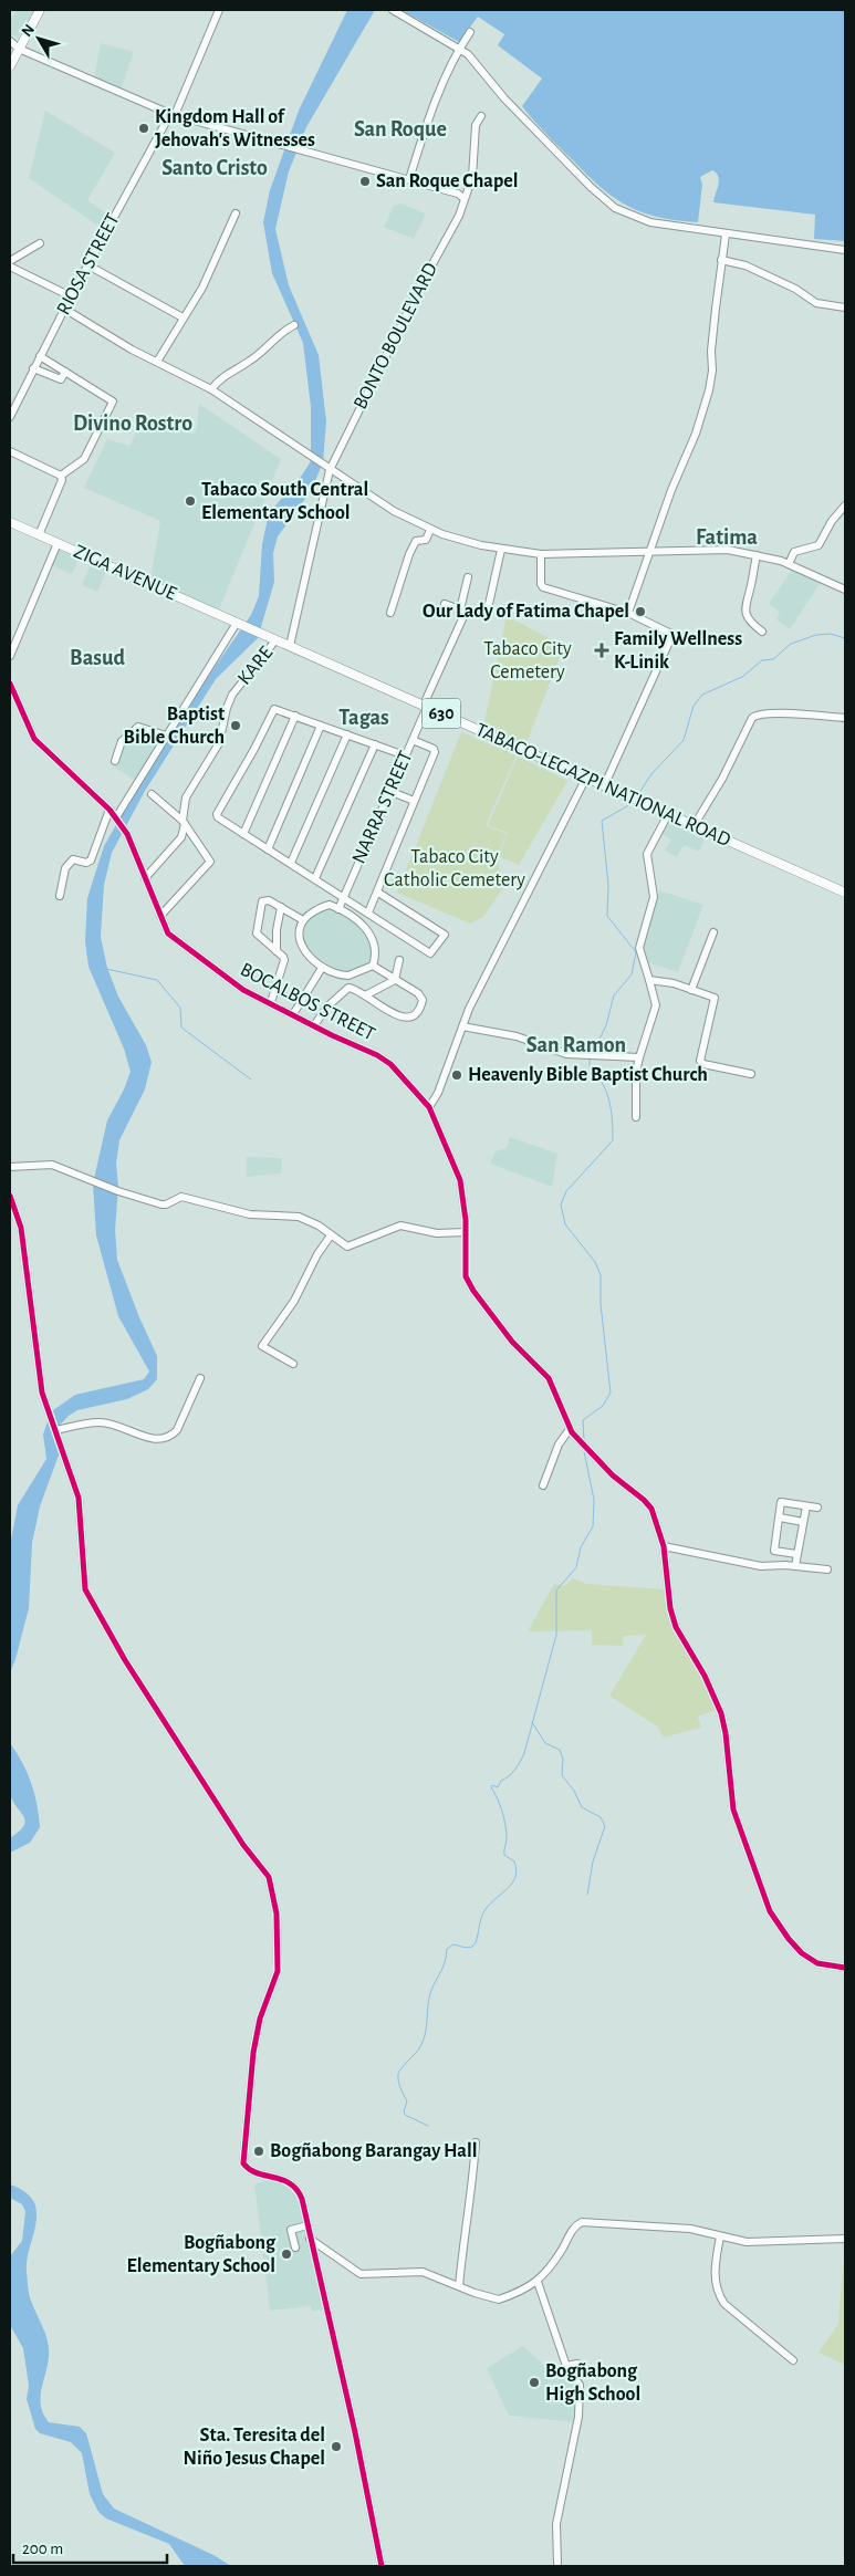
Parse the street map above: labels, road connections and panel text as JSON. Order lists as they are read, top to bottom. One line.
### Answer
{"streets":{"main road":["ZIGA AVENUE","630","TABACO-LEGAZPI NATIONAL ROAD"],"street":["RIOSA STREET","BONTO BOULEVARD","KARE","NARRA STREET","BOCALBOS STREET"]},"crossings":[["BONTO BOULEVARD","TABACO-LEGAZPI NATIONAL ROAD"],["ZIGA AVENUE","TABACO-LEGAZPI NATIONAL ROAD"],["KARE","TABACO-LEGAZPI NATIONAL ROAD"],["KARE","BOCALBOS STREET"],["TABACO-LEGAZPI NATIONAL ROAD","NARRA STREET"]],"districts":["San Roque","Santo Cristo","Divino Rostro","Fatima","Basud","Tagas","San Ramon"],"parks":["Tabaco City Cemetery","Tabaco City Catholic Cemetery"],"places":{"other":["Kingdom Hall of Jehovah's Witnesses","San Roque Chapel","Tabaco South Central Elementary School","Our Lady of Fatima Chapel","Baptist Bible Church","Heavenly Bible Baptist Church","Bogñabong Barangay Hall","Bogñabong Elementary School","Bogñabong High School","Sta. Teresita del Niño Jesus Chapel"],"health":["Family Wellness K-Linik"]},"scale_bar":"200 m","north":"top left"}
